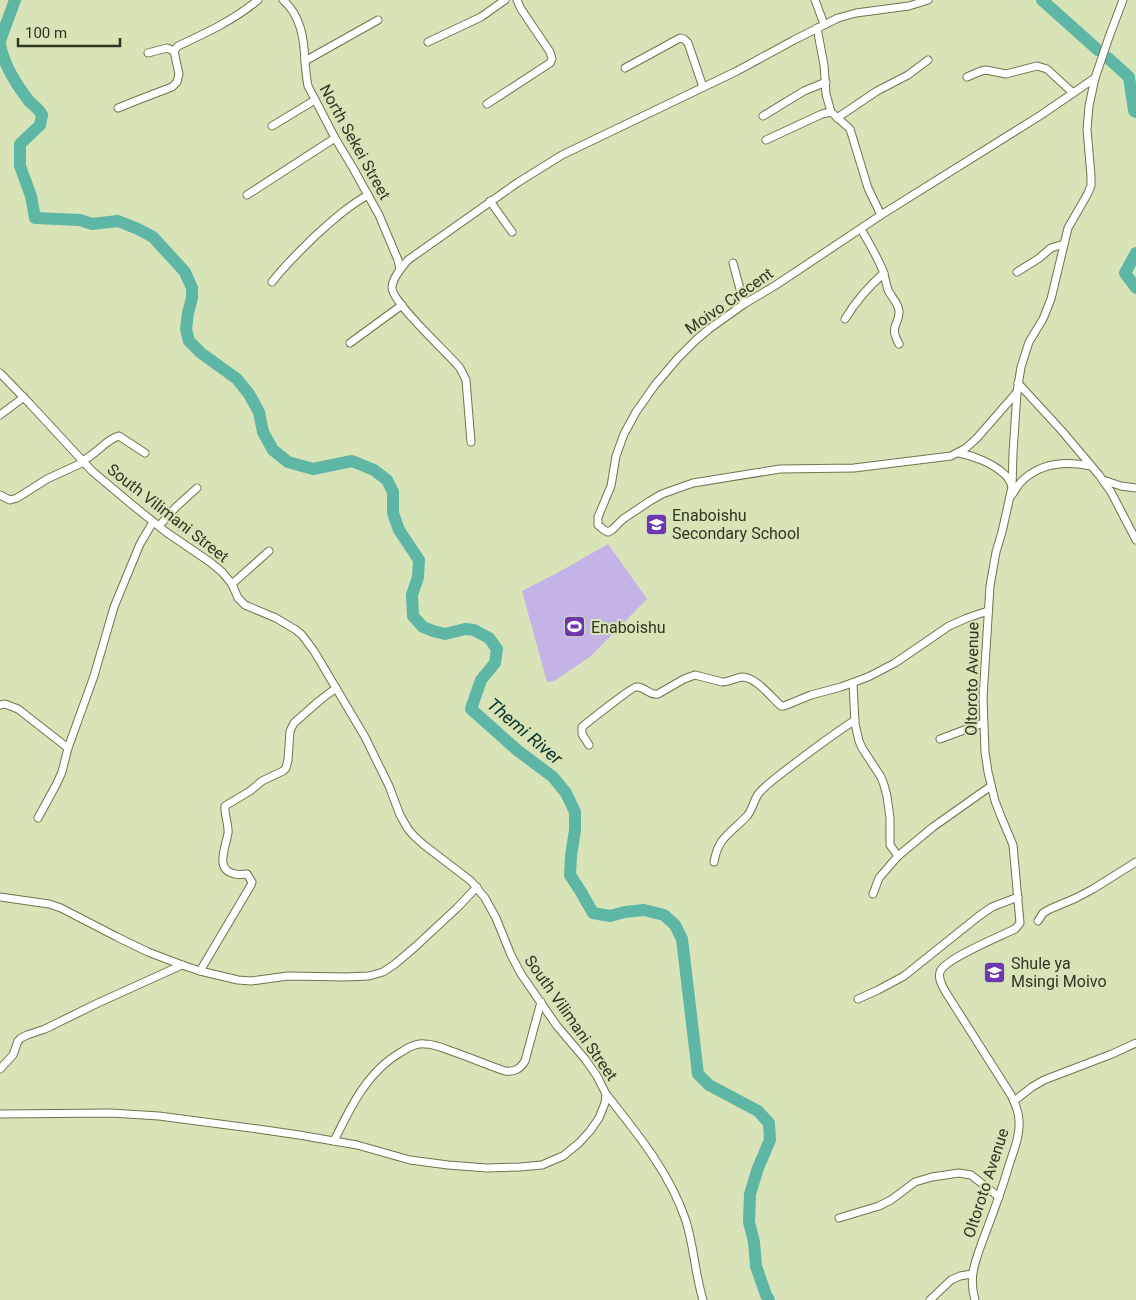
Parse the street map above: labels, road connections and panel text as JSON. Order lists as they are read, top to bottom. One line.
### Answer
{"streets":{"street":["North Sekei Street","Moivo Crecent","South Vilimani Street","Oltoroto Avenue"]},"crossings":[["Moivo Crecent","Oltoroto Avenue"]],"water":["Themi River"],"places":{"school or university":["Enaboishu Secondary School","Shule ya Msingi Moivo"],"sports":["Enaboishu"]},"scale_bar":"100 m"}
